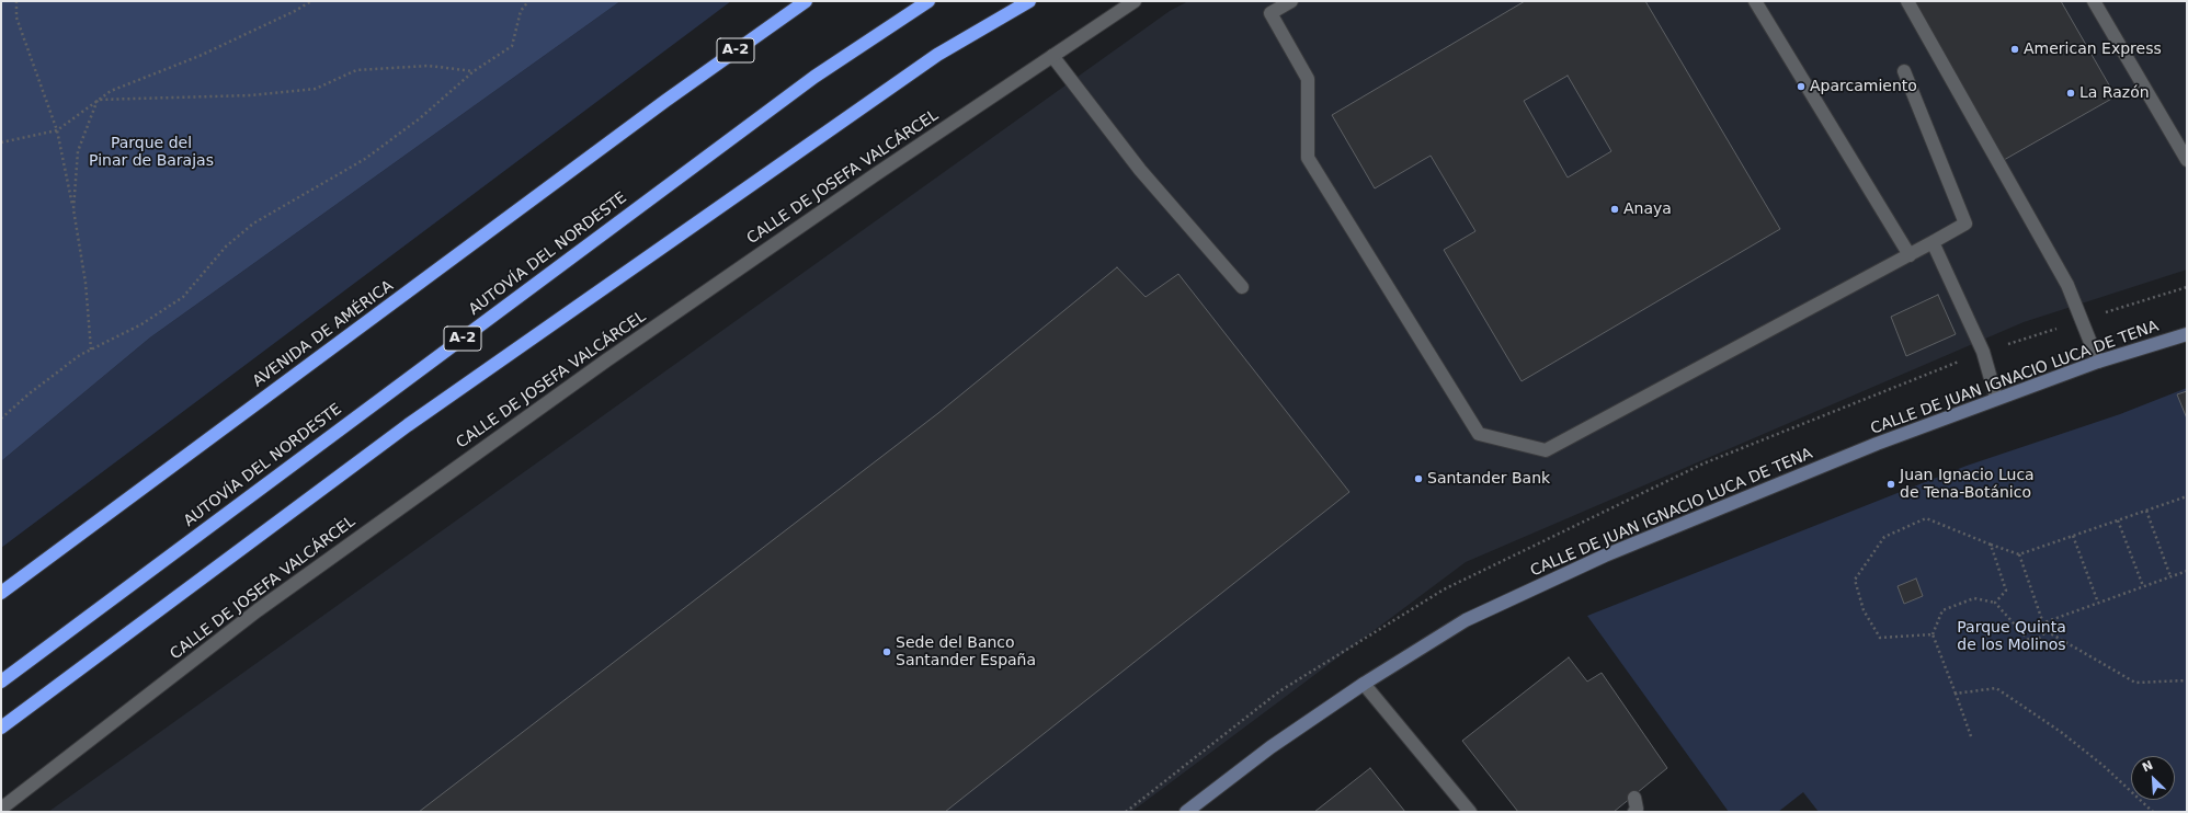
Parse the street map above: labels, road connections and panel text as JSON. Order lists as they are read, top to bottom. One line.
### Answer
{"streets":{"highway":["A-2","AUTOVÍA DEL NORDESTE","AVENIDA DE AMÉRICA"],"street":["CALLE DE JOSEFA VALCÁRCEL","CALLE DE JUAN IGNACIO LUCA DE TENA"]},"parks":["Parque del Pinar de Barajas","Parque Quinta de los Molinos"],"places":["American Express","Aparcamiento","La Razón","Anaya","Santander Bank","Juan Ignacio Luca de Tena-Botánico","Sede del Banco Santander España"],"north":"top left"}
